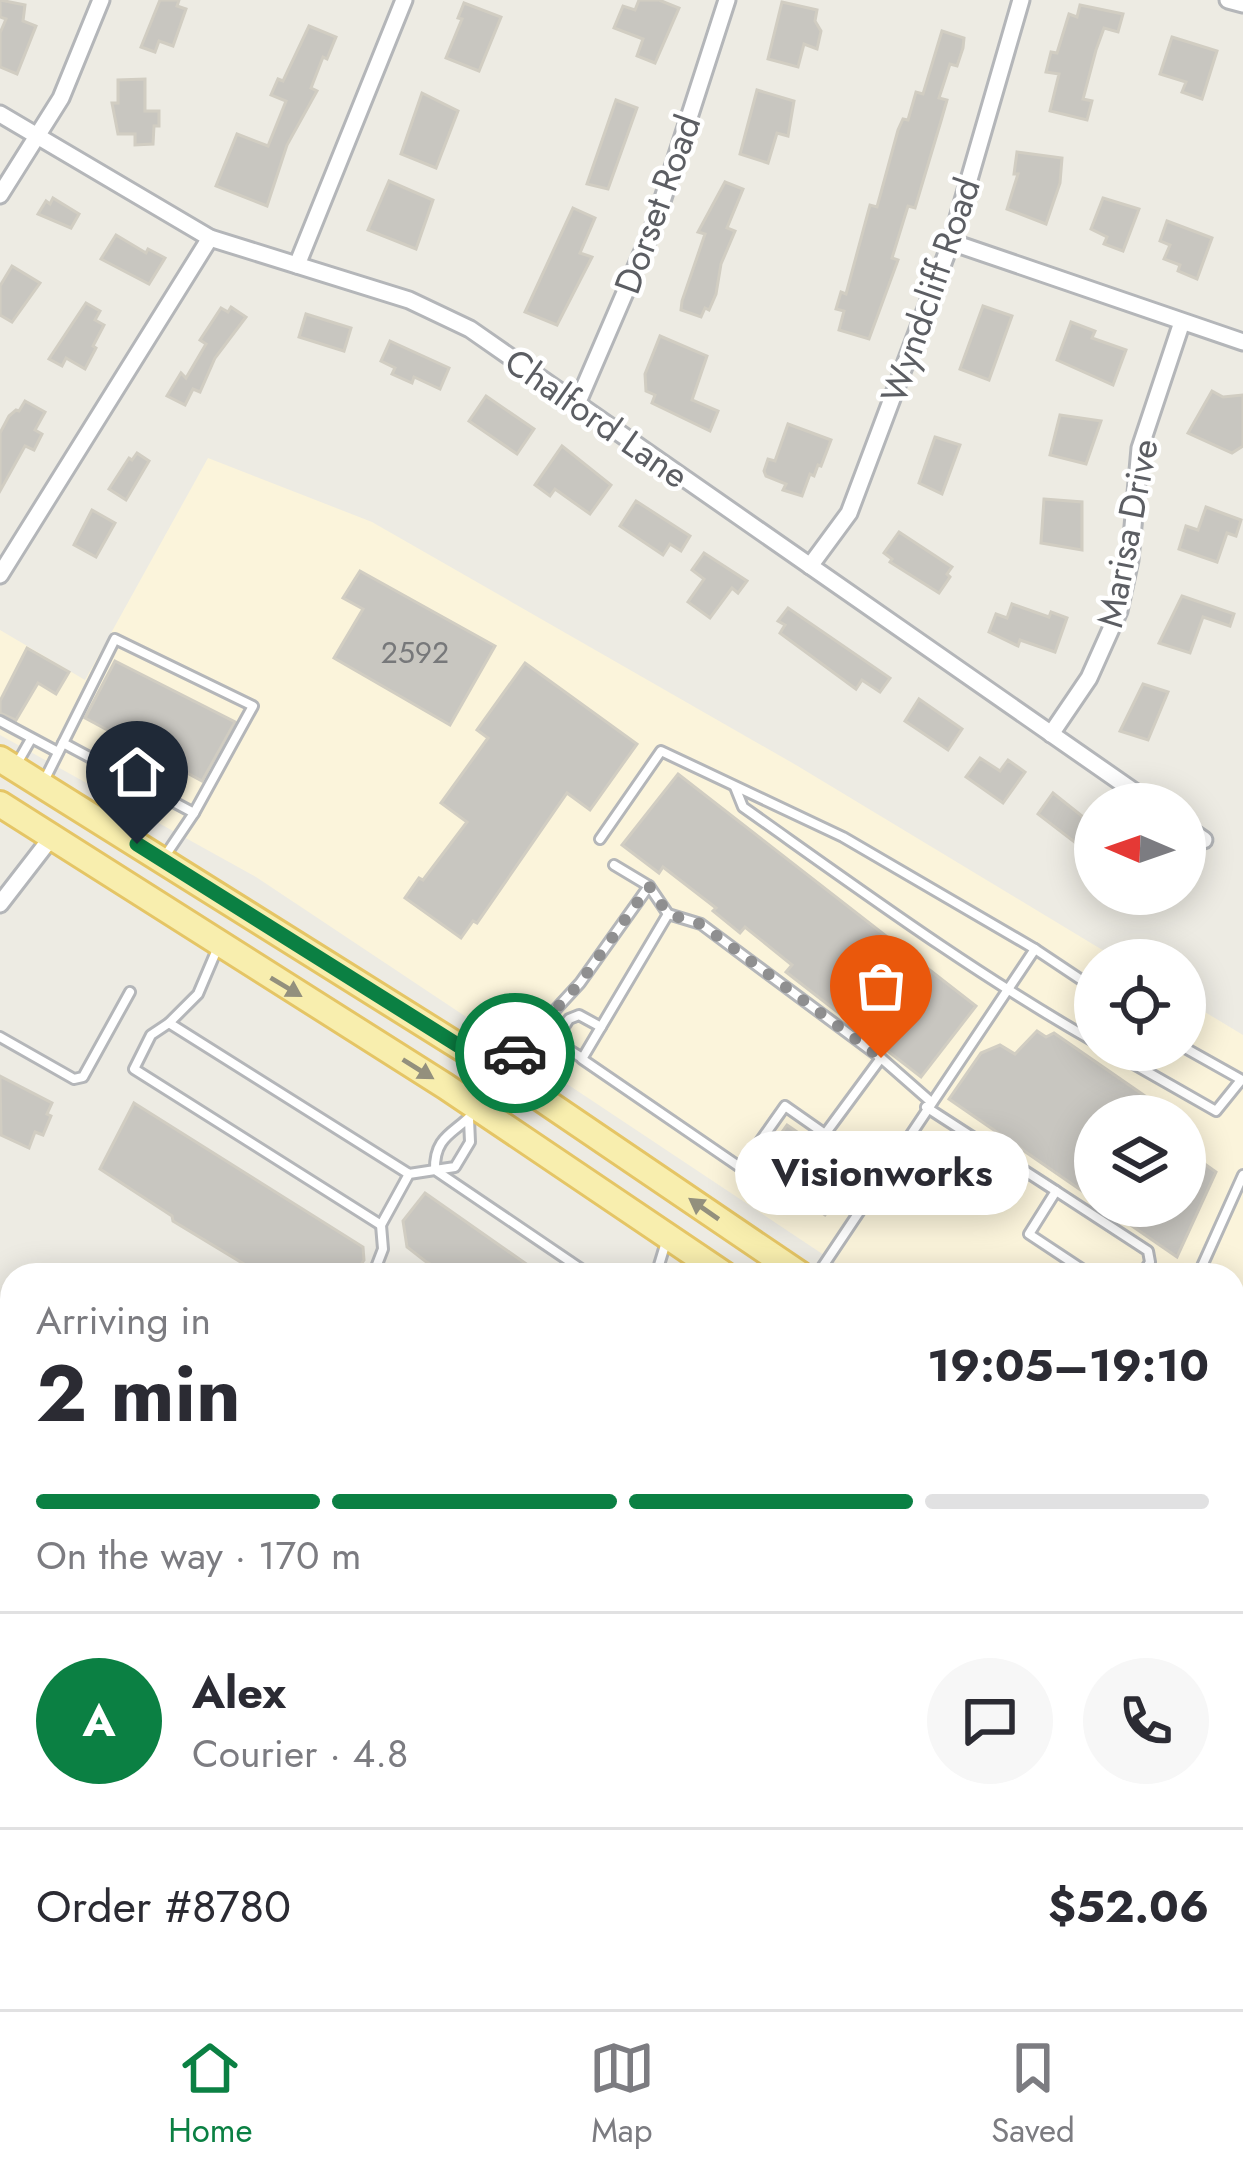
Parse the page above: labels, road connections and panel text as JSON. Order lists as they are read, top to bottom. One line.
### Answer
{"streets":{"street":["Dorset Road","Wyndcliff Road","Chalford Lane","Marisa Drive"]},"crossings":[["Dorset Road","Chalford Lane"],["Wyndcliff Road","Chalford Lane"],["Chalford Lane","Marisa Drive"]],"places":["Visionworks"],"house_numbers":["2592"],"north":"left","page":{"bubble":"Visionworks","heading":["2 min","Arriving in","19:05–19:10"],"panel":["Alex","Courier · 4.8","Order #8780","$52.06"],"bar":"On the way · 170 m","round":"A","tabs":["Home","Map","Saved"]}}
